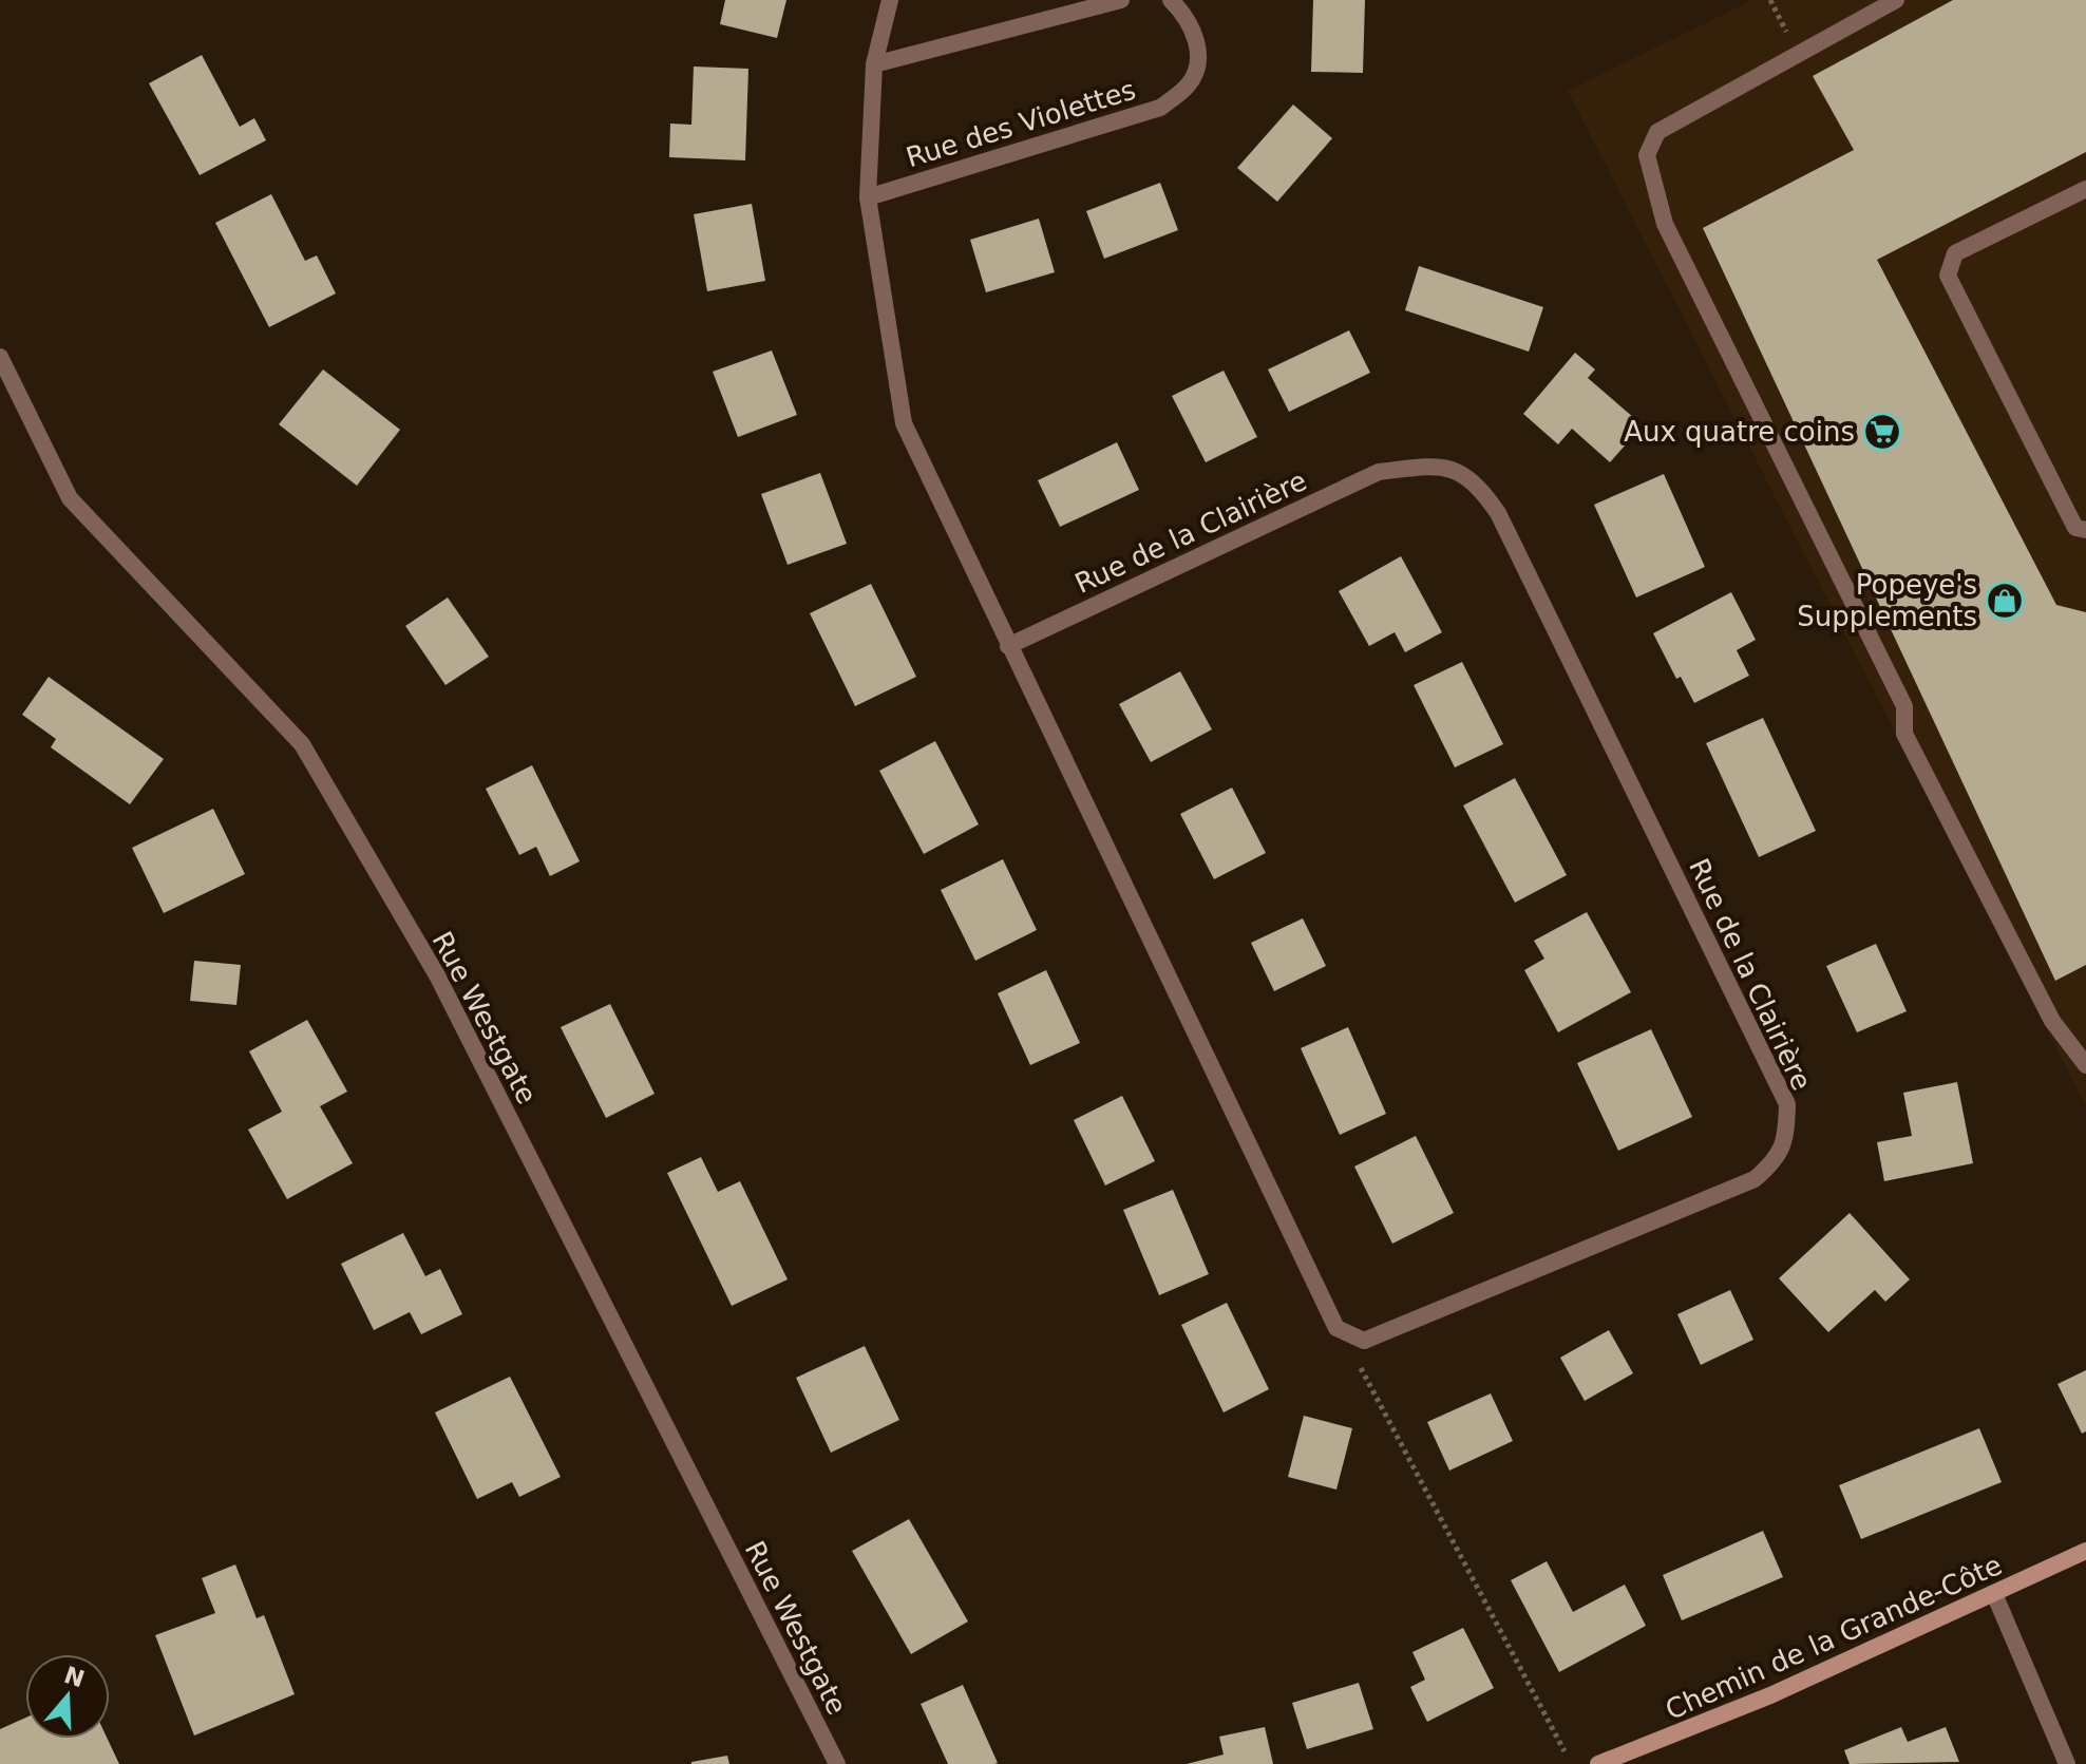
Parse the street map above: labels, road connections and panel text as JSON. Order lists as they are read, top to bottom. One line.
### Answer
{"streets":{"main road":["Chemin de la Grande-Côte"],"street":["Rue des Violettes","Rue de la Clairière","Rue Westgate"]},"places":{"supermarket":["Aux quatre coins"],"shop":["Popeye's Supplements"]},"north":"top"}
